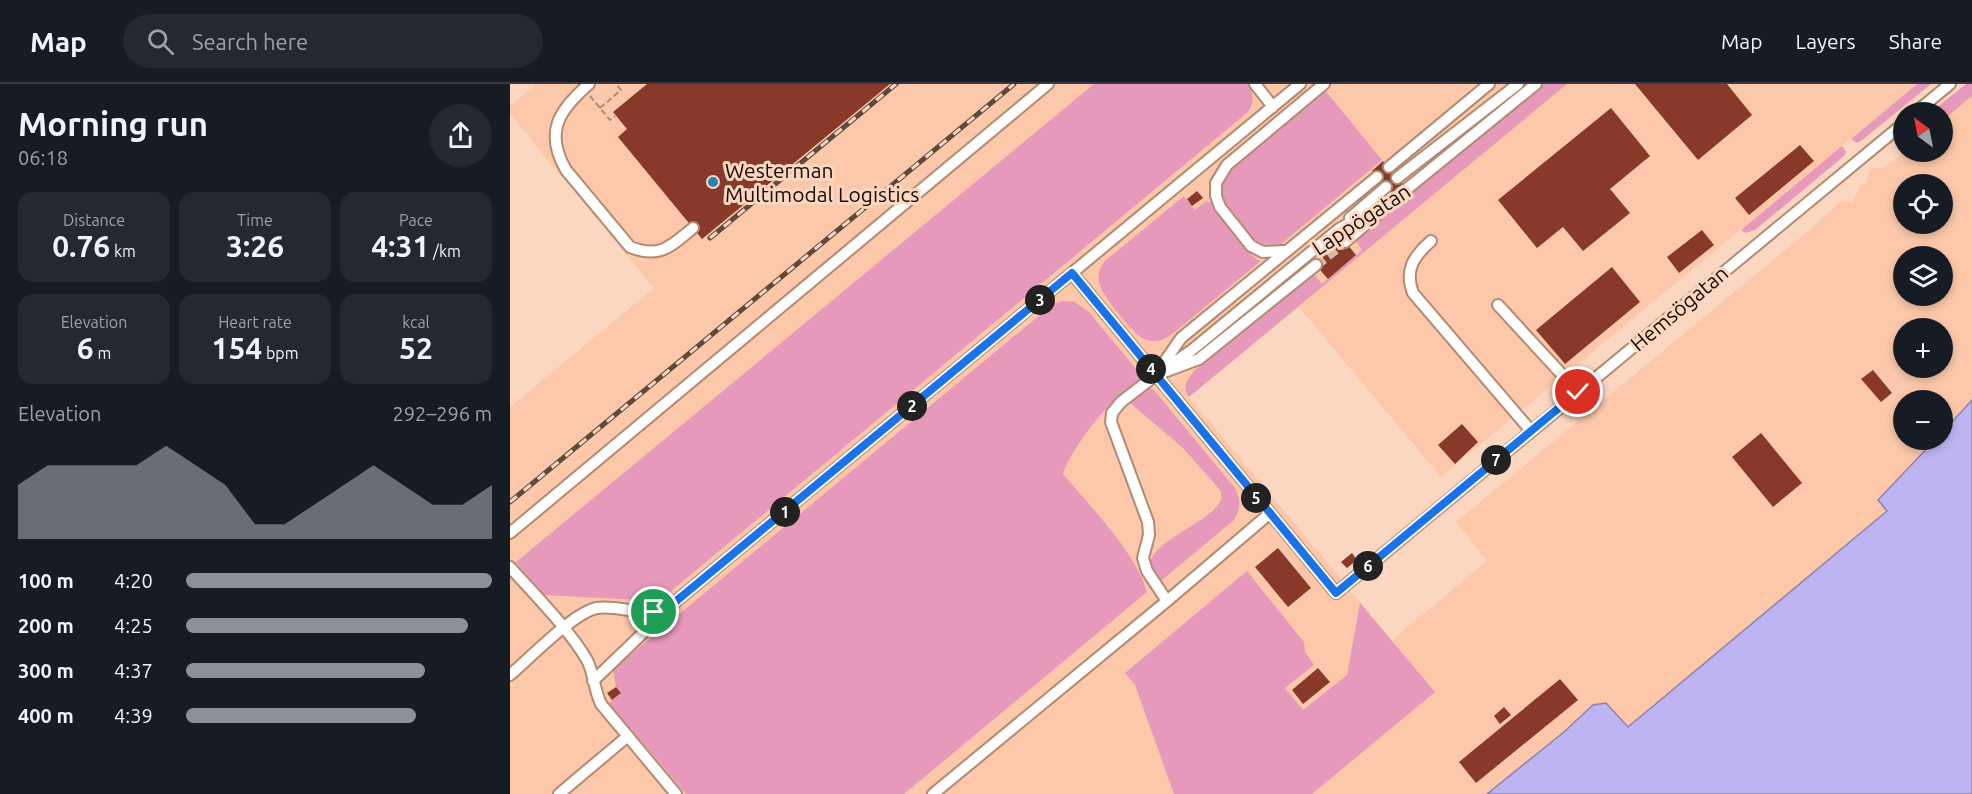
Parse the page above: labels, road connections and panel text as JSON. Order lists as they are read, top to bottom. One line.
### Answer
{"streets":{"street":["Lappögatan","Hemsögatan"]},"places":["Westerman Multimodal Logistics"],"north":"top left","page":{"header":"Map","search":"Search here","nav":["Map","Layers","Share"],"heading":["Morning run","06:18"],"map_buttons":["+","−"],"stats":[["Distance","0.76 km"],["Time","3:26"],["Pace","4:31 /km"],["Elevation","6 m"],["Heart rate","154 bpm"],["kcal","52"]],"pins":["3","4","2","7","5","1","6"],"chart":["Elevation","292–296 m"],"list":[{"name":"100 m","note":"4:20"},{"name":"200 m","note":"4:25"},{"name":"300 m","note":"4:37"},{"name":"400 m","note":"4:39"}]}}
